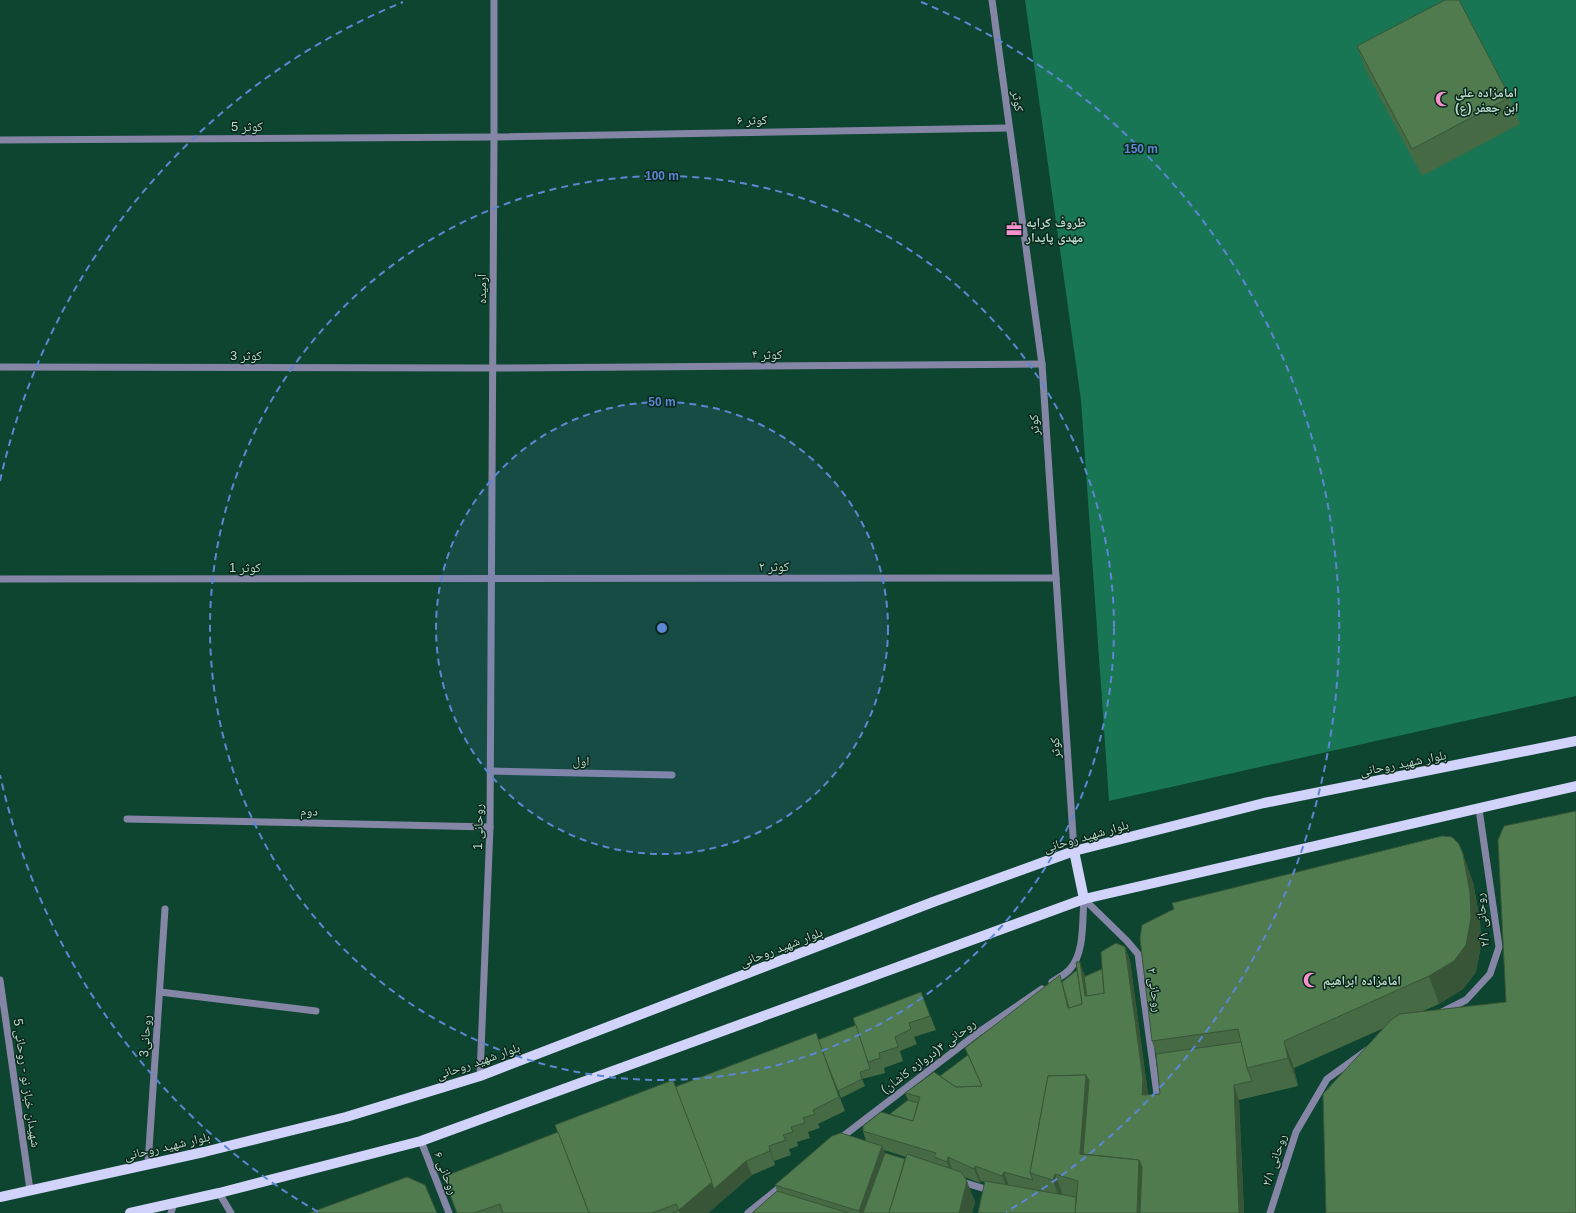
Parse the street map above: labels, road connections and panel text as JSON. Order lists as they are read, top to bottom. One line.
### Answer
{"streets":{"main road":["بلوار شهید روحانی"],"street":["کوثر","کوثر ۶","کوثر 5","آرمیده","کوثر ۴","کوثر 3","کوثر ۲","کوثر 1","اول","دوم","روحانی 1","روحانی ۲/۱","روحانی ۲","روحانی3","روحانی ۴(دروازه کاشان)","شهیدان خباز نو - روحانی 5","روحانی ۶"]},"crossings":[["کوثر","کوثر ۶"],["کوثر","کوثر ۴"],["کوثر","کوثر ۲"],["کوثر","بلوار شهید روحانی"],["کوثر ۶","کوثر 5"],["کوثر ۶","آرمیده"],["کوثر 5","آرمیده"],["آرمیده","کوثر ۴"],["آرمیده","کوثر 3"],["آرمیده","کوثر ۲"],["آرمیده","کوثر 1"],["آرمیده","روحانی 1"],["کوثر ۴","کوثر 3"],["کوثر ۲","کوثر 1"],["کوثر ۲","روحانی 1"],["کوثر 1","روحانی 1"],["اول","روحانی 1"],["بلوار شهید روحانی","روحانی 1"],["بلوار شهید روحانی","روحانی3"],["بلوار شهید روحانی","شهیدان خباز نو - روحانی 5"],["دوم","روحانی 1"],["روحانی ۲","روحانی ۴(دروازه کاشان)"]],"places":{"mosque":["امامزاده علی‌ ابن جعفر (ع)","امامزاده ابراهیم"],"office":["ظروف کرایه مهدی پایدار"]},"rings":["150 m","100 m","50 m"]}
